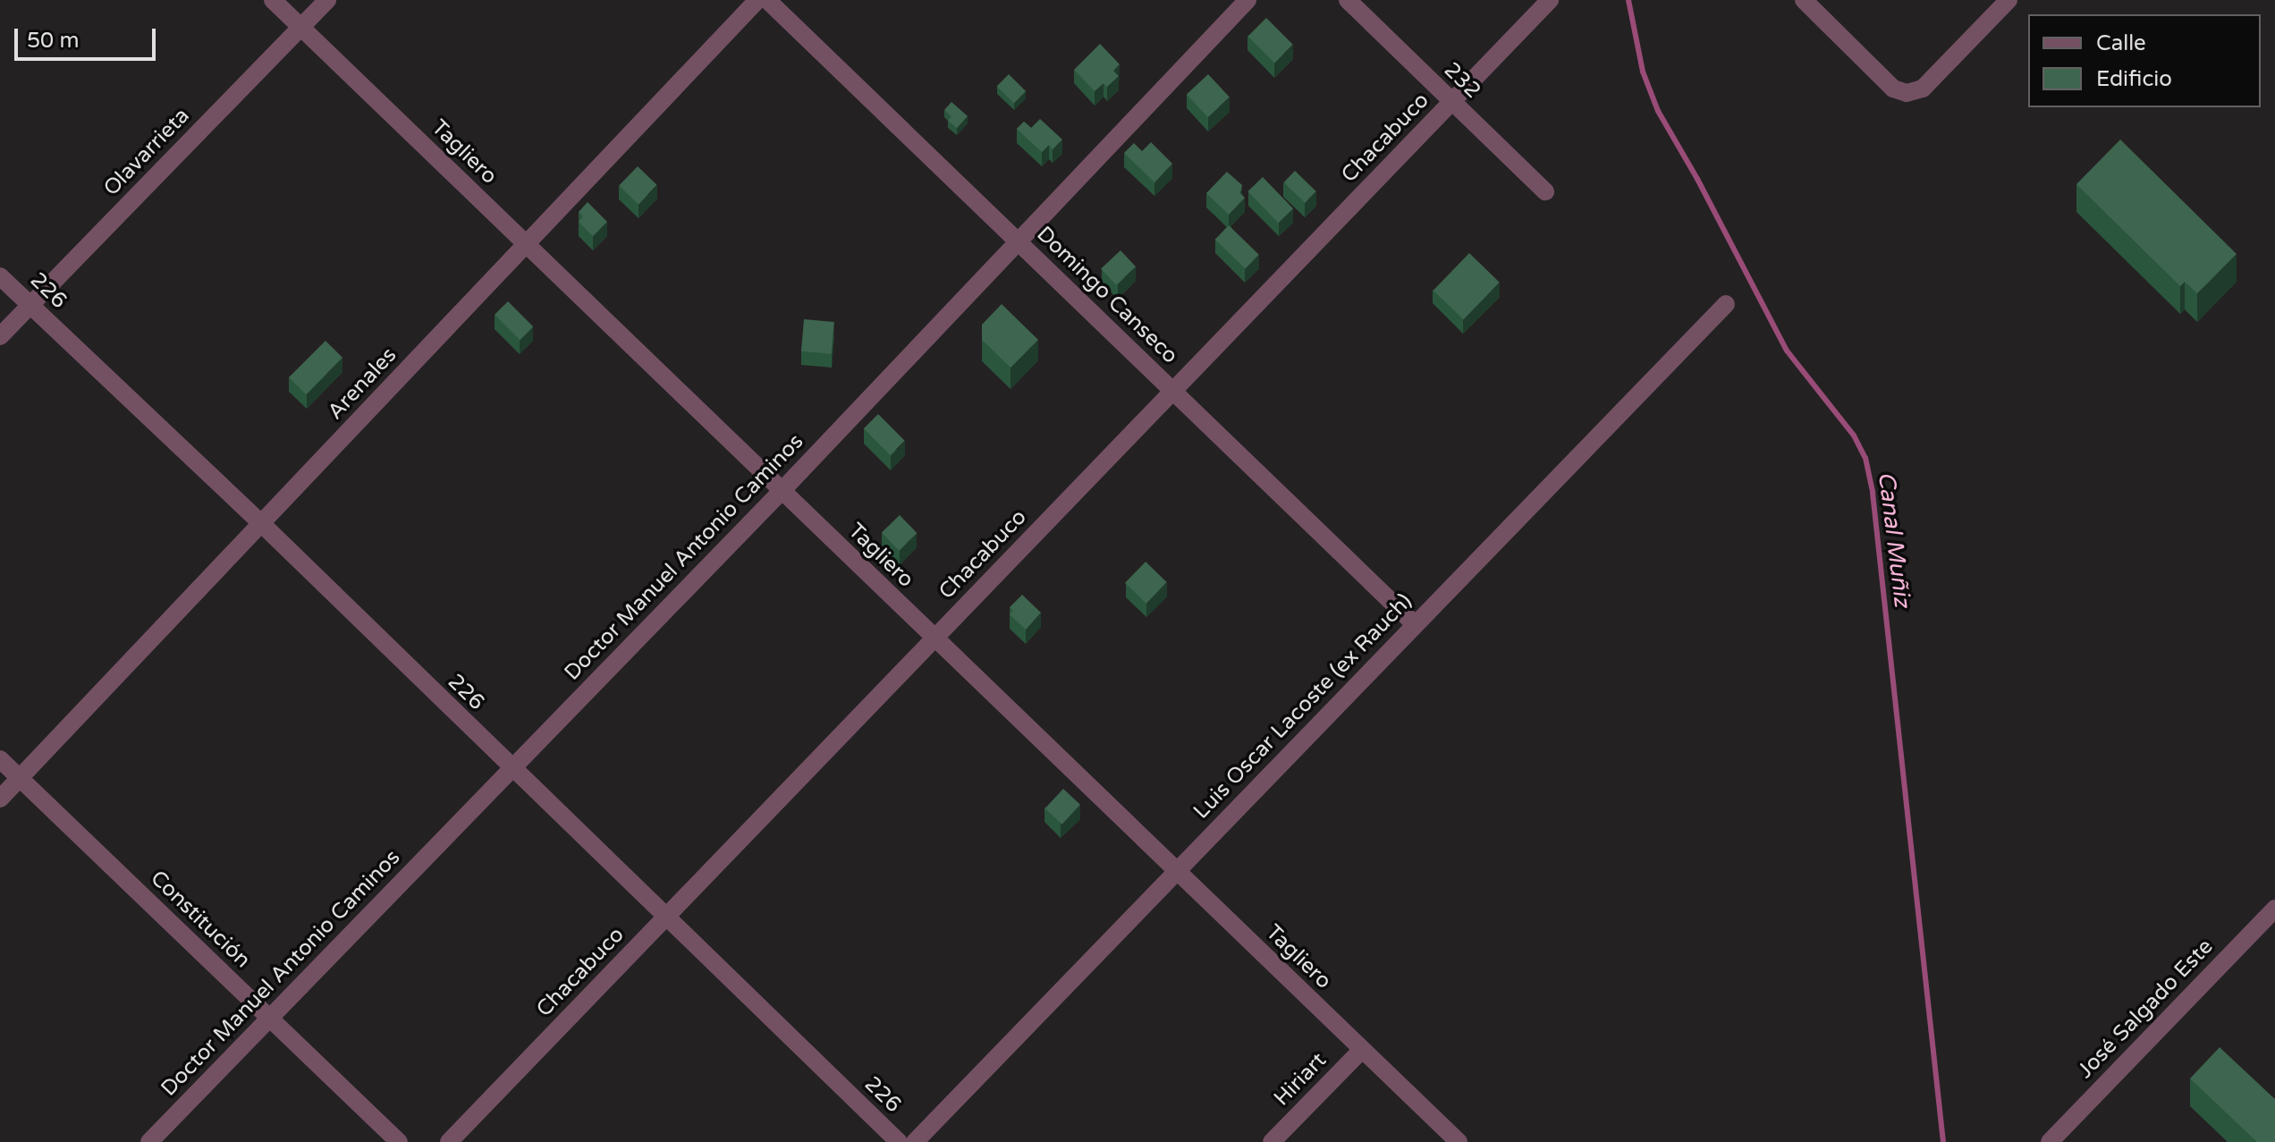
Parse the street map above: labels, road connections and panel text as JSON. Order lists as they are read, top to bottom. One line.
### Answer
{"streets":{"street":["232","Chacabuco","Olavarrieta","Tagliero","226","Domingo Canseco","Arenales","Doctor Manuel Antonio Caminos","Luis Oscar Lacoste (ex Rauch)","Constitución","José Salgado Este","Hiriart"]},"crossings":[["232","Chacabuco"],["Chacabuco","Tagliero"],["Chacabuco","226"],["Chacabuco","Domingo Canseco"],["Olavarrieta","Tagliero"],["Olavarrieta","226"],["Tagliero","Arenales"],["Tagliero","Doctor Manuel Antonio Caminos"],["Tagliero","Luis Oscar Lacoste (ex Rauch)"],["Tagliero","Hiriart"],["226","Arenales"],["226","Doctor Manuel Antonio Caminos"],["Domingo Canseco","Doctor Manuel Antonio Caminos"],["Domingo Canseco","Luis Oscar Lacoste (ex Rauch)"],["Arenales","Constitución"],["Doctor Manuel Antonio Caminos","Constitución"]],"water":["Canal Muñiz"],"legend":["Calle","Edificio"],"scale_bar":"50 m"}
